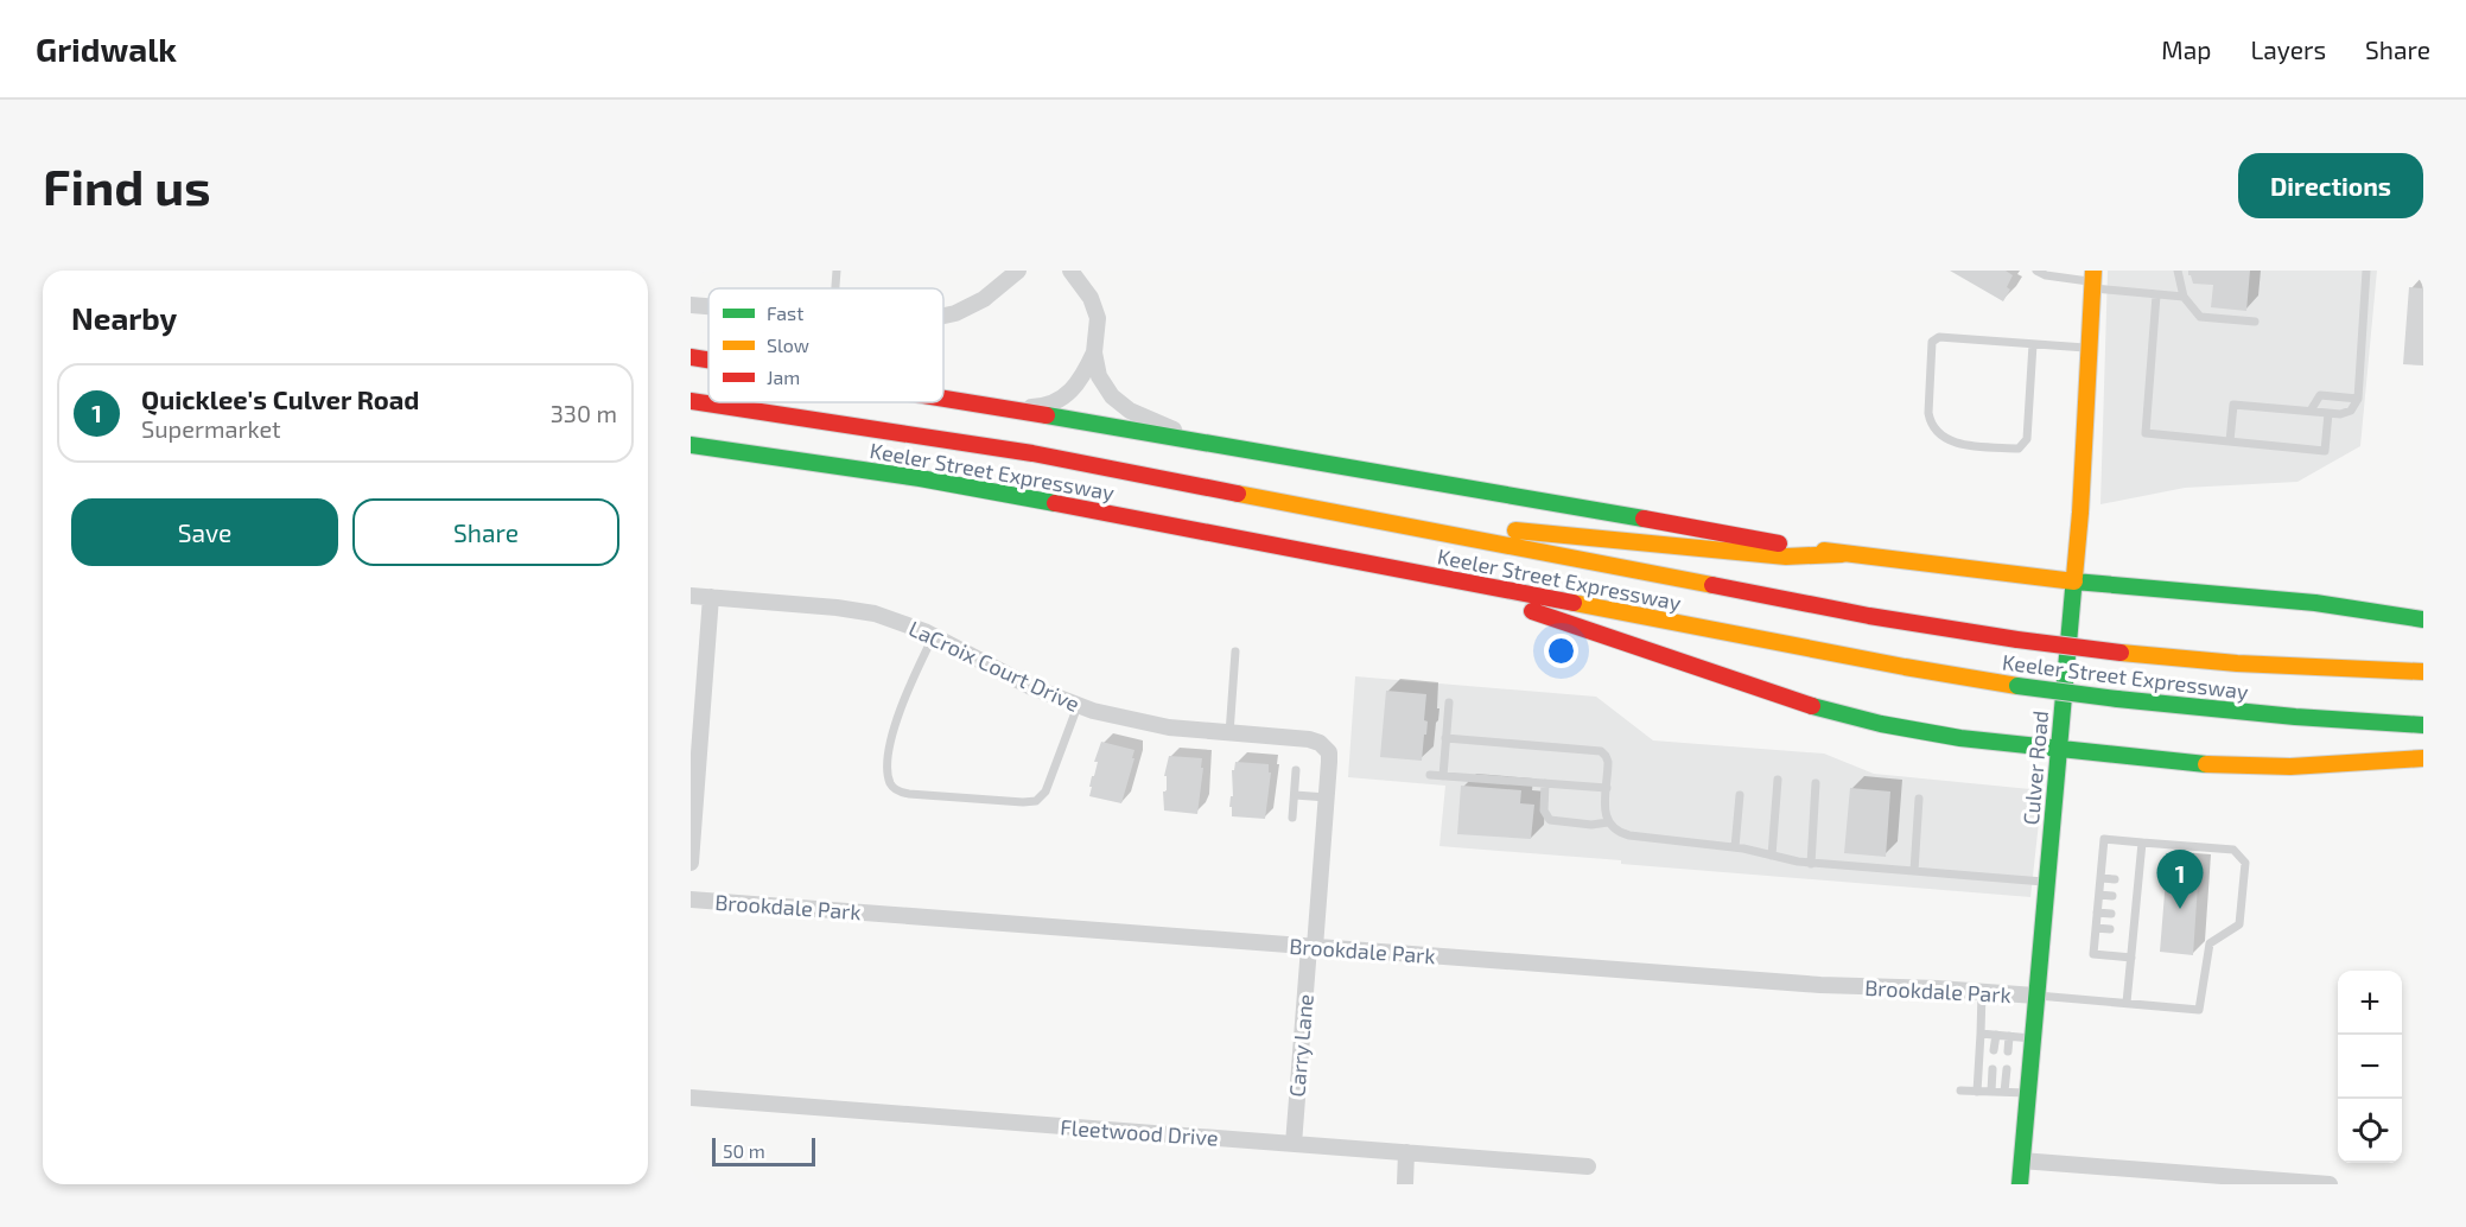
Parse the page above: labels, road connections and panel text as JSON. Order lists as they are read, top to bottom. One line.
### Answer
{"streets":{"main road":["Keeler Street Expressway","Culver Road"],"street":["LaCroix Court Drive","Brookdale Park","Carry Lane","Fleetwood Drive"]},"crossings":[["LaCroix Court Drive","Carry Lane"],["Culver Road","Brookdale Park"],["Brookdale Park","Carry Lane"],["Carry Lane","Fleetwood Drive"]],"legend":["Fast","Slow","Jam"],"scale_bar":"50 m","page":{"header":"Gridwalk","nav":["Map","Layers","Share"],"buttons":["Directions",["Save","Share"]],"title":"Find us","heading":"Nearby","list":[{"mark":"1","name":"Quicklee's Culver Road","note":"Supermarket","value":"330 m"}],"pins":"1","map_buttons":["+","−"],"scale":"50 m"}}
